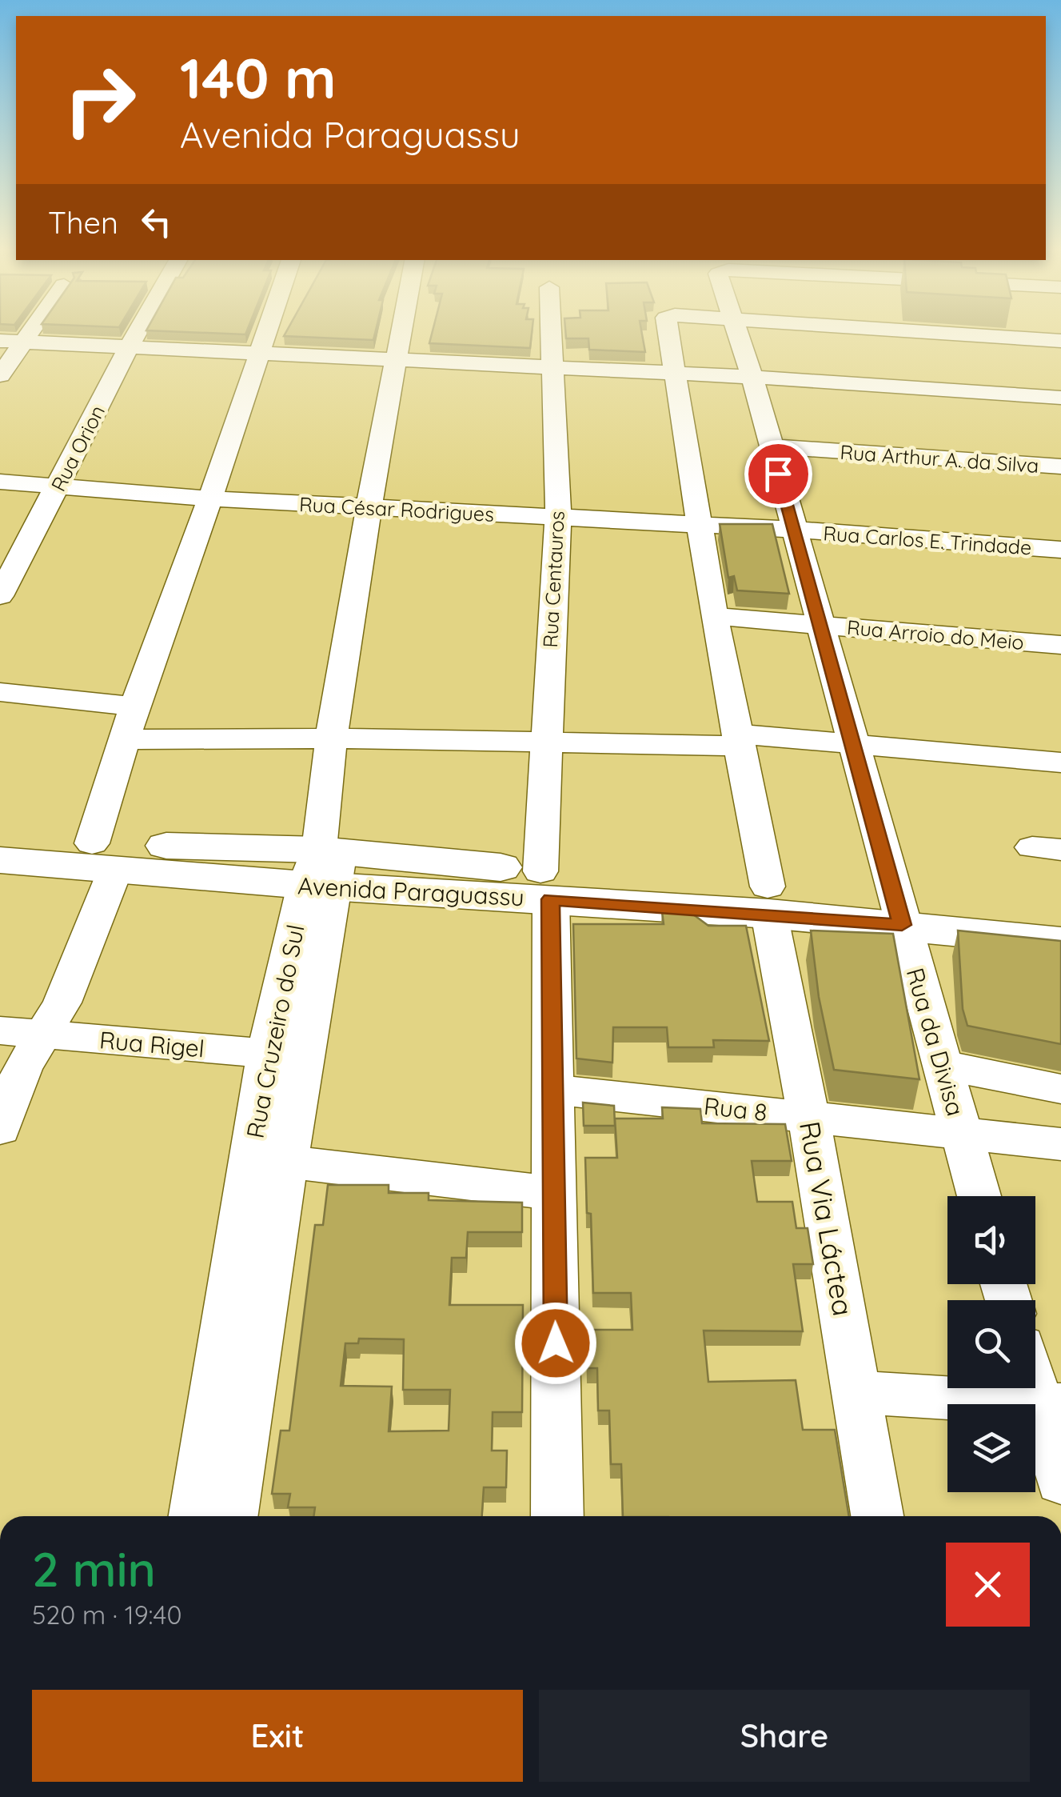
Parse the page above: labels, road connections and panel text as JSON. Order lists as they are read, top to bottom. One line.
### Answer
{"streets":{"main road":["Avenida Paraguassu"],"street":["Rua Orion","Rua Arthur A. da Silva","Rua César Rodrigues","Rua Carlos E. Trindade","Rua Centauros","Rua Arroio do Meio","Rua Cruzeiro do Sul","Rua da Divisa","Rua Rigel","Rua 8","Rua Via Láctea"]},"crossings":[["Rua Orion","Rua César Rodrigues"],["Rua Arthur A. da Silva","Rua da Divisa"],["Rua César Rodrigues","Rua Carlos E. Trindade"],["Rua César Rodrigues","Rua Centauros"],["Rua César Rodrigues","Rua Cruzeiro do Sul"],["Rua César Rodrigues","Rua da Divisa"],["Rua César Rodrigues","Rua Via Láctea"],["Rua Carlos E. Trindade","Rua da Divisa"],["Rua Centauros","Avenida Paraguassu"],["Rua Centauros","Rua 8"],["Rua Arroio do Meio","Rua da Divisa"],["Rua Arroio do Meio","Rua Via Láctea"],["Avenida Paraguassu","Rua Cruzeiro do Sul"],["Avenida Paraguassu","Rua da Divisa"],["Avenida Paraguassu","Rua Via Láctea"],["Rua Cruzeiro do Sul","Rua Rigel"],["Rua da Divisa","Rua 8"],["Rua 8","Rua Via Láctea"]],"page":{"turn":["140 m","Avenida Paraguassu"],"then":"Then","heading":["2 min","520 m · 19:40"],"buttons":["Exit","Share"]}}
